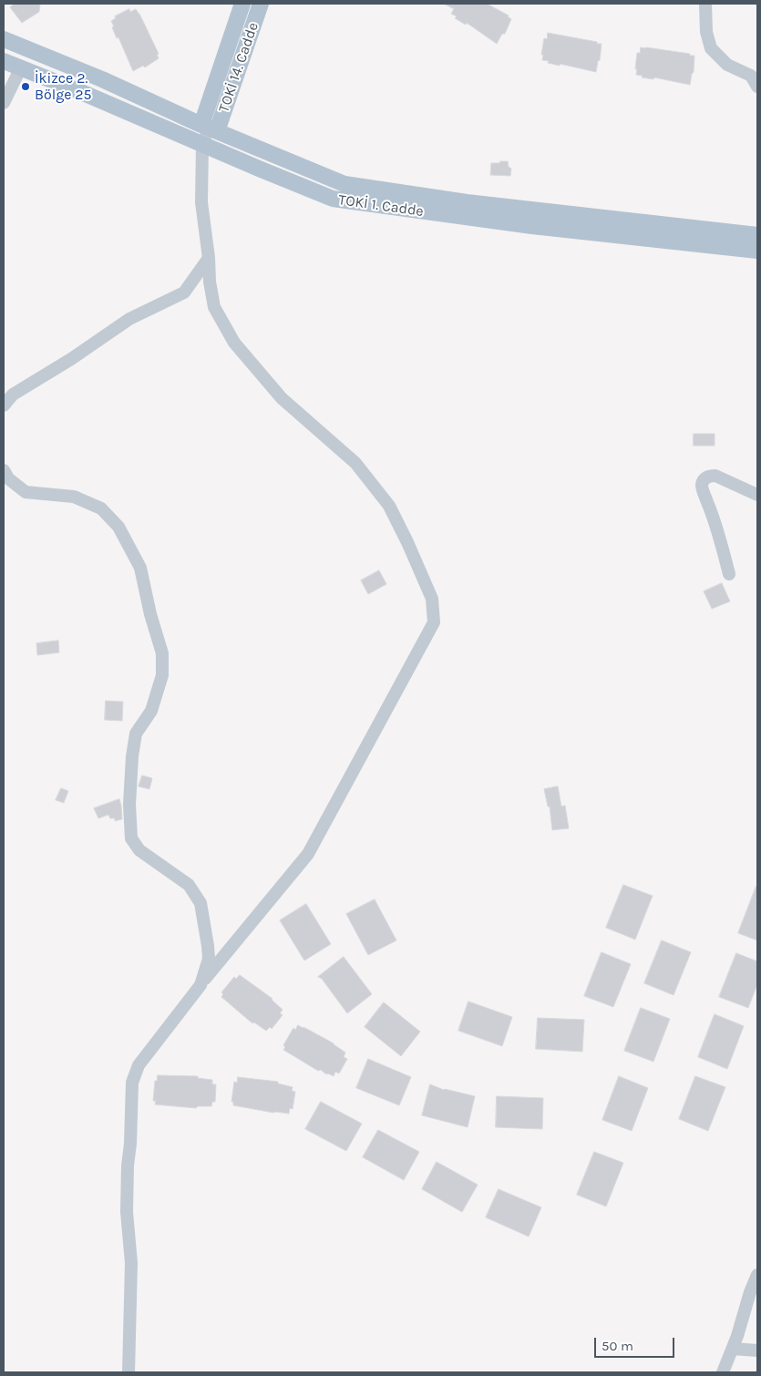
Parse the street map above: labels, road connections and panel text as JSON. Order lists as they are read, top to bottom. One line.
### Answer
{"streets":{"main road":["TOKİ 14. Cadde","TOKİ 1. Cadde"]},"places":["İkizce 2. Bölge 25"],"scale_bar":"50 m"}
